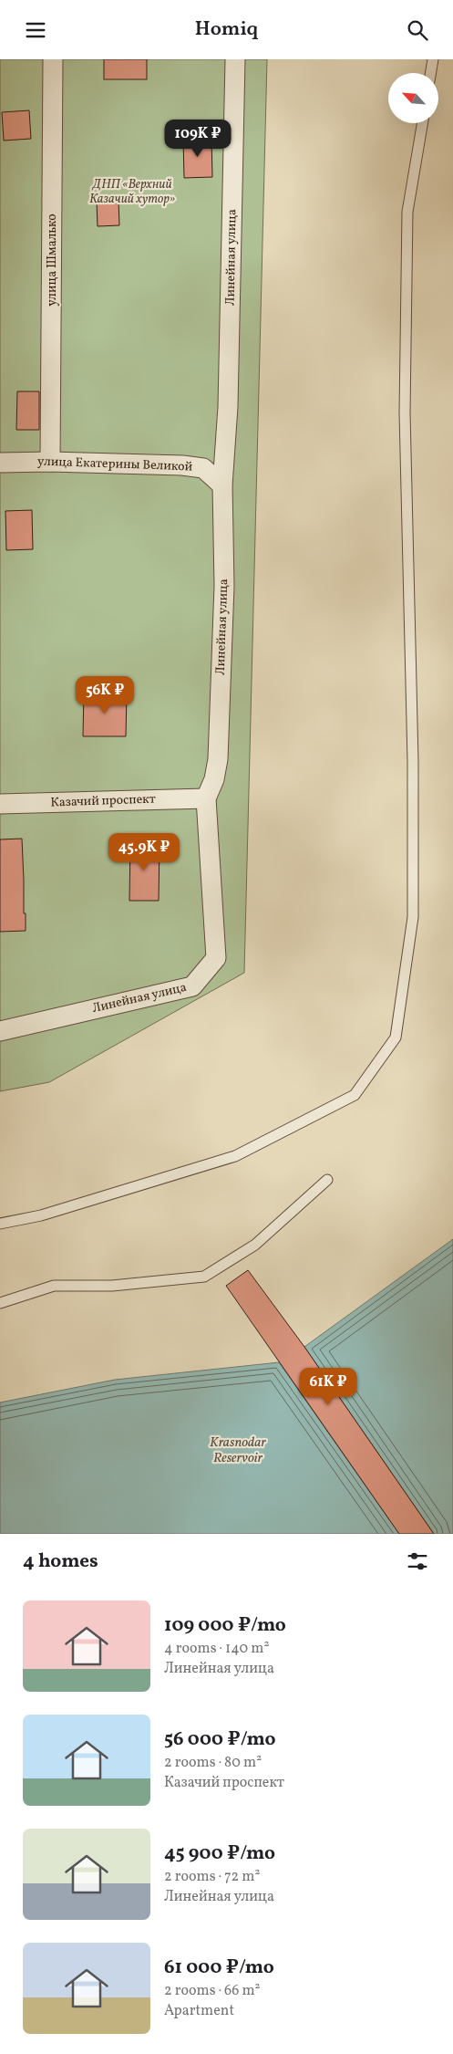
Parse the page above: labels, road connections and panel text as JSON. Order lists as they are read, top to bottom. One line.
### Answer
{"streets":{"street":["Линейная улица","улица Шмалько","улица Екатерины Великой","Казачий проспект"]},"crossings":[["Линейная улица","улица Екатерины Великой"],["Линейная улица","Казачий проспект"],["улица Шмалько","улица Екатерины Великой"]],"water":["Krasnodar Reservoir"],"parks":["ДНП «Верхний Казачий хутор»"],"north":"top left","page":{"header":"Homiq","price":["109K ₽","56K ₽","45.9K ₽","61K ₽"],"heading":"4 homes","list":[{"name":"109 000 ₽/mo","note":"4 rooms · 140 m² · Линейная улица"},{"name":"56 000 ₽/mo","note":"2 rooms · 80 m² · Казачий проспект"},{"name":"45 900 ₽/mo","note":"2 rooms · 72 m² · Линейная улица"},{"name":"61 000 ₽/mo","note":"2 rooms · 66 m² · Apartment"}]}}
